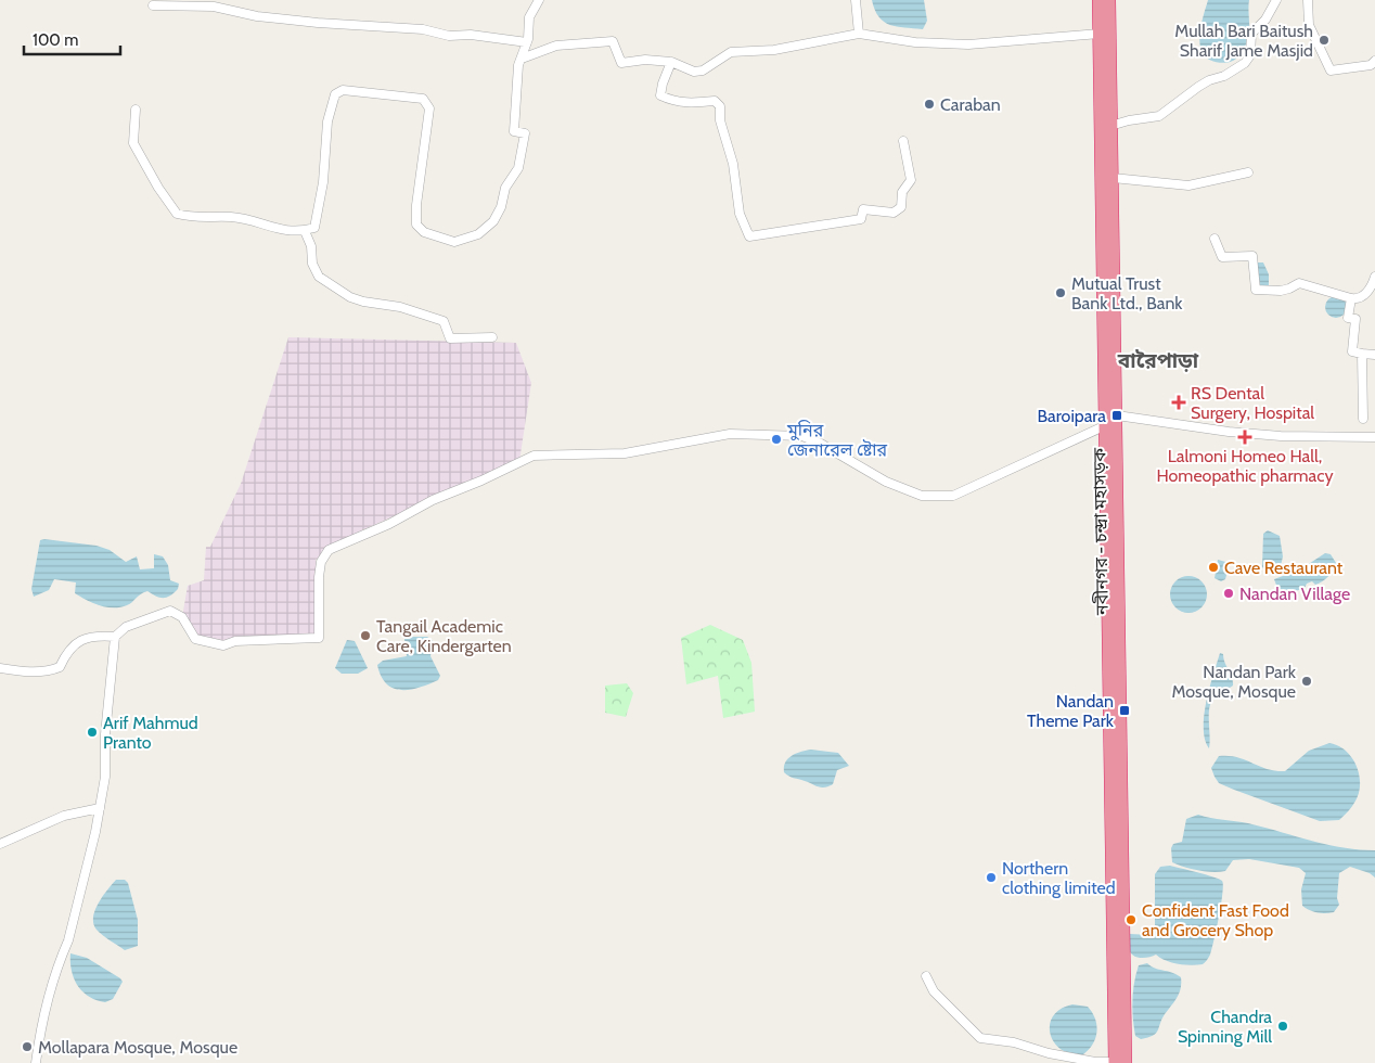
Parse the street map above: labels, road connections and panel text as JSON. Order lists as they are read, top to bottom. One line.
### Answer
{"streets":{"highway":["নবীনগর - চন্দ্রা মহাসড়ক"]},"districts":["বারৈপাড়া"],"places":{"other":["Mullah Bari Baitush Sharif Jame Masjid","Caraban","Mutual Trust Bank Ltd., Bank","মুনির জেনারেল ষ্টোর","Cave Restaurant","Nandan Village","Tangail Academic Care, Kindergarten","Nandan Park Mosque, Mosque","Arif Mahmud Pranto","Northern clothing limited","Confident Fast Food and Grocery Shop","Chandra Spinning Mill","Mollapara Mosque, Mosque"],"health":["RS Dental Surgery, Hospital","Lalmoni Homeo Hall, Homeopathic pharmacy"],"transit":["Baroipara","Nandan Theme Park"]},"scale_bar":"100 m"}
